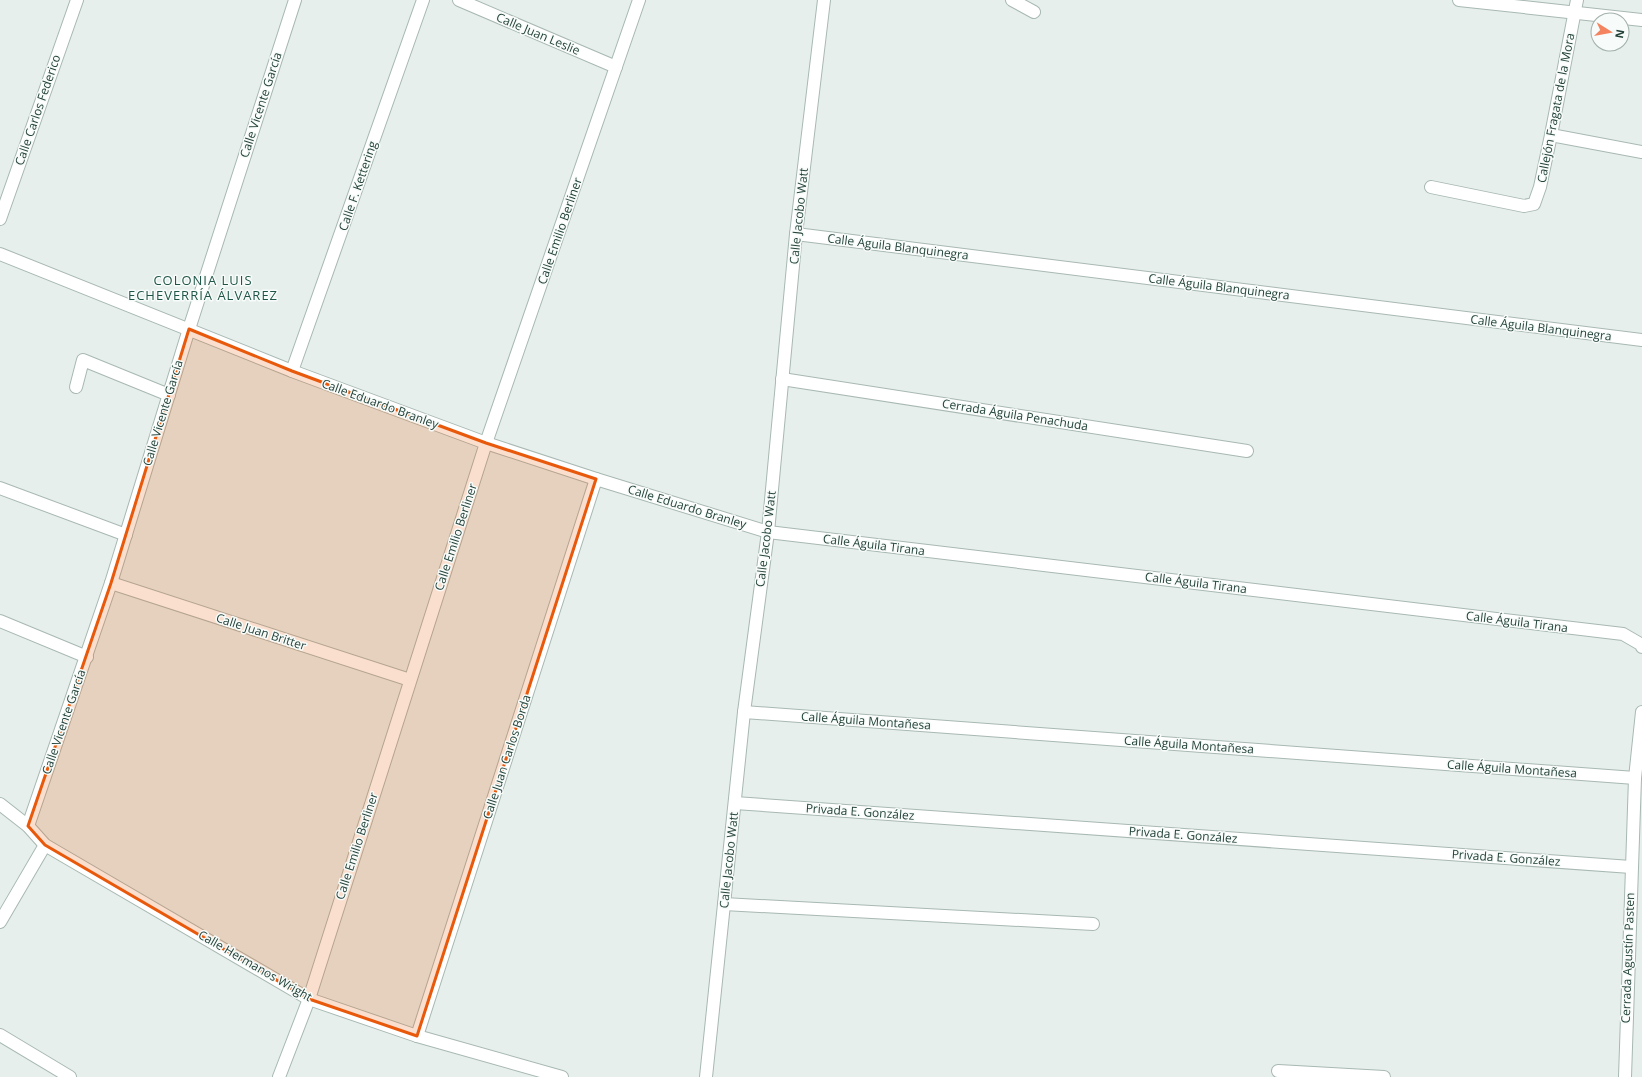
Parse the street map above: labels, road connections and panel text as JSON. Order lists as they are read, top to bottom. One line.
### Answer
{"streets":{"street":["Calle Juan Leslie","Calle Vicente García","Callejón Fragata de la Mora","Calle Carlos Federico","Calle F. Kettering","Calle Jacobo Watt","Calle Emilio Berliner","Calle Águila Blanquinegra","Calle Eduardo Branley","Cerrada Águila Penachuda","Calle Águila Tirana","Calle Juan Britter","Calle Águila Montañesa","Calle Juan Carlos Borda","Privada E. González","Cerrada Agustín Pasten","Calle Hermanos Wright"]},"crossings":[["Calle Juan Leslie","Calle Emilio Berliner"],["Calle Vicente García","Calle Eduardo Branley"],["Calle Vicente García","Calle Juan Britter"],["Calle Vicente García","Calle Hermanos Wright"],["Calle F. Kettering","Calle Eduardo Branley"],["Calle Jacobo Watt","Calle Águila Blanquinegra"],["Calle Jacobo Watt","Calle Eduardo Branley"],["Calle Jacobo Watt","Cerrada Águila Penachuda"],["Calle Jacobo Watt","Calle Águila Tirana"],["Calle Jacobo Watt","Calle Águila Montañesa"],["Calle Jacobo Watt","Privada E. González"],["Calle Emilio Berliner","Calle Eduardo Branley"],["Calle Emilio Berliner","Calle Juan Britter"],["Calle Emilio Berliner","Calle Hermanos Wright"],["Calle Eduardo Branley","Calle Águila Tirana"],["Calle Eduardo Branley","Calle Juan Carlos Borda"],["Calle Águila Montañesa","Cerrada Agustín Pasten"],["Calle Juan Carlos Borda","Calle Hermanos Wright"],["Privada E. González","Cerrada Agustín Pasten"]],"districts":["COLONIA LUIS ECHEVERRÍA ÁLVAREZ"],"north":"right"}
